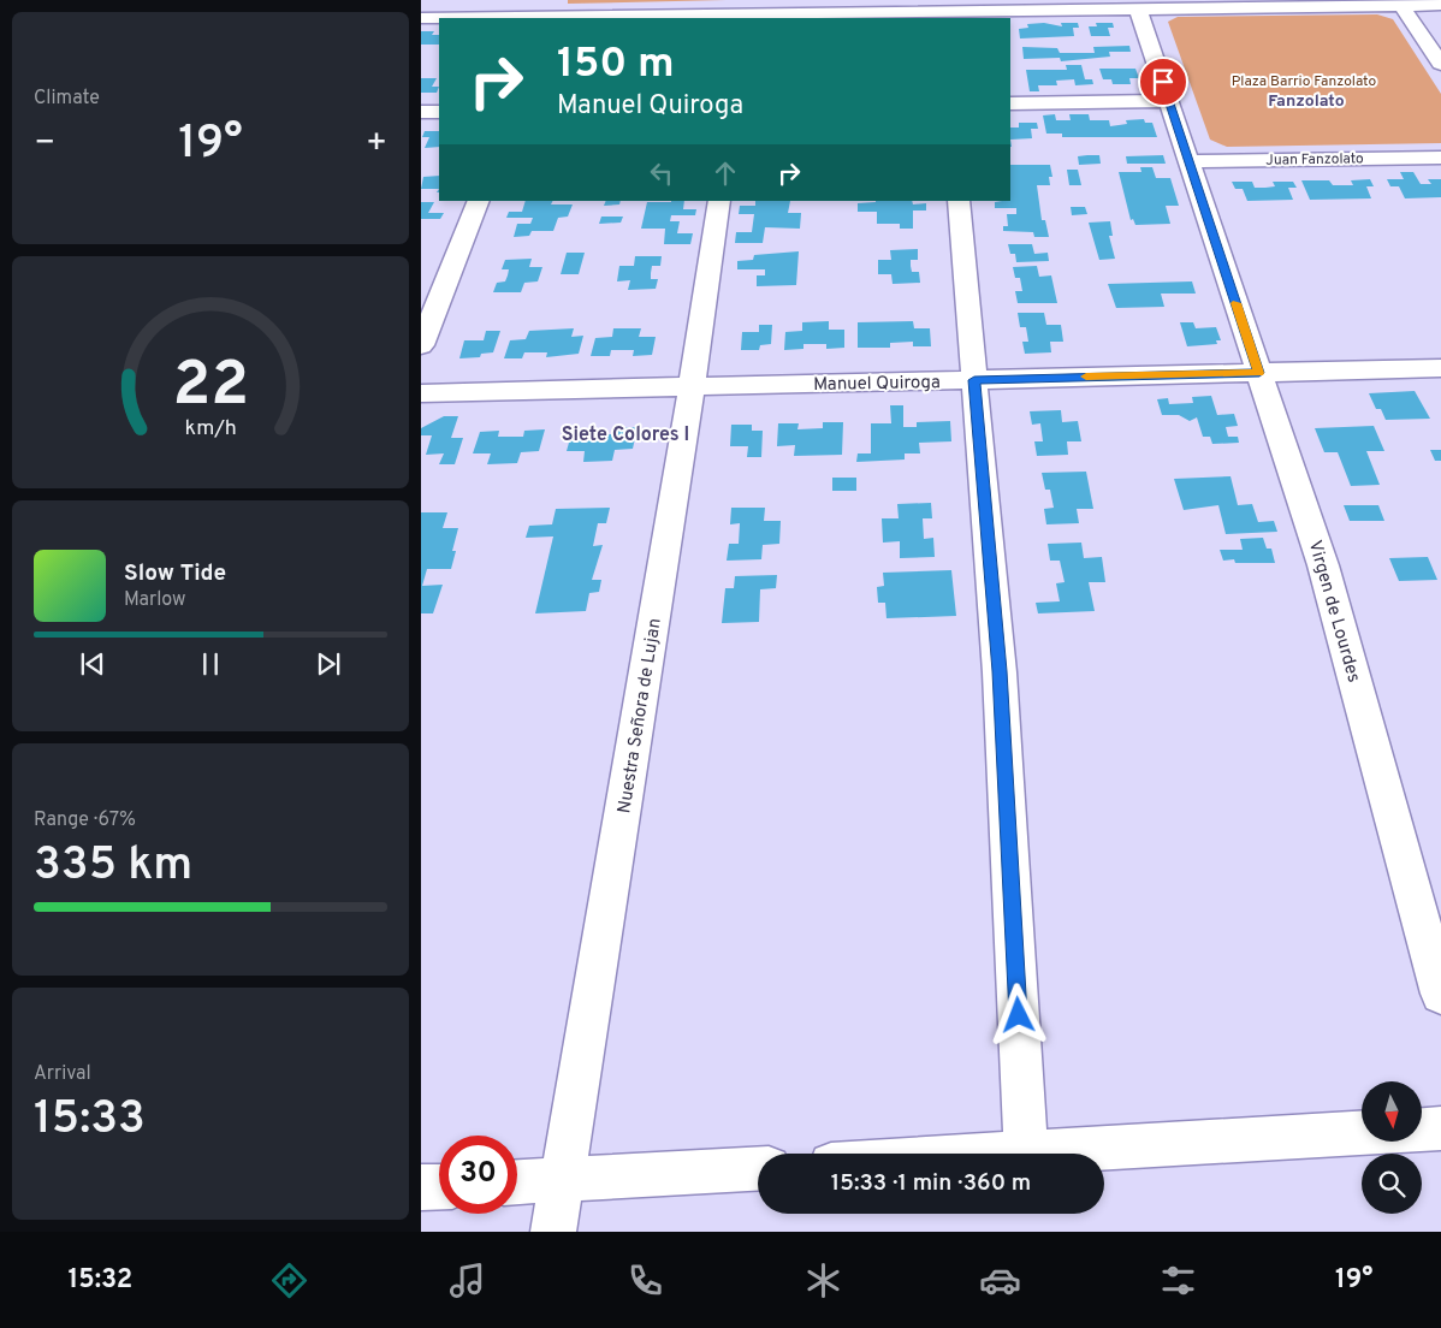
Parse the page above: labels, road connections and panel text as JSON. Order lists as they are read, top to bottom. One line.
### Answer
{"streets":{"street":["Juan Fanzolato","Manuel Quiroga","Virgen de Lourdes","Nuestra Señora de Lujan"]},"crossings":[["Juan Fanzolato","Virgen de Lourdes"],["Manuel Quiroga","Virgen de Lourdes"],["Manuel Quiroga","Nuestra Señora de Lujan"]],"districts":["Fanzolato","Siete Colores I"],"parks":["Plaza Barrio Fanzolato"],"north":"bottom","page":{"tile":["Climate",["Range · 67%","335 km"],["Arrival","15:33"]],"turn":["150 m","Manuel Quiroga"],"heat":["−","19°","+"],"song":["Slow Tide","Marlow"],"limit":"30","trip":"15:33 · 1 min · 360 m","tabs":["15:32","19°"],"gauge":["22","km/h"]}}
